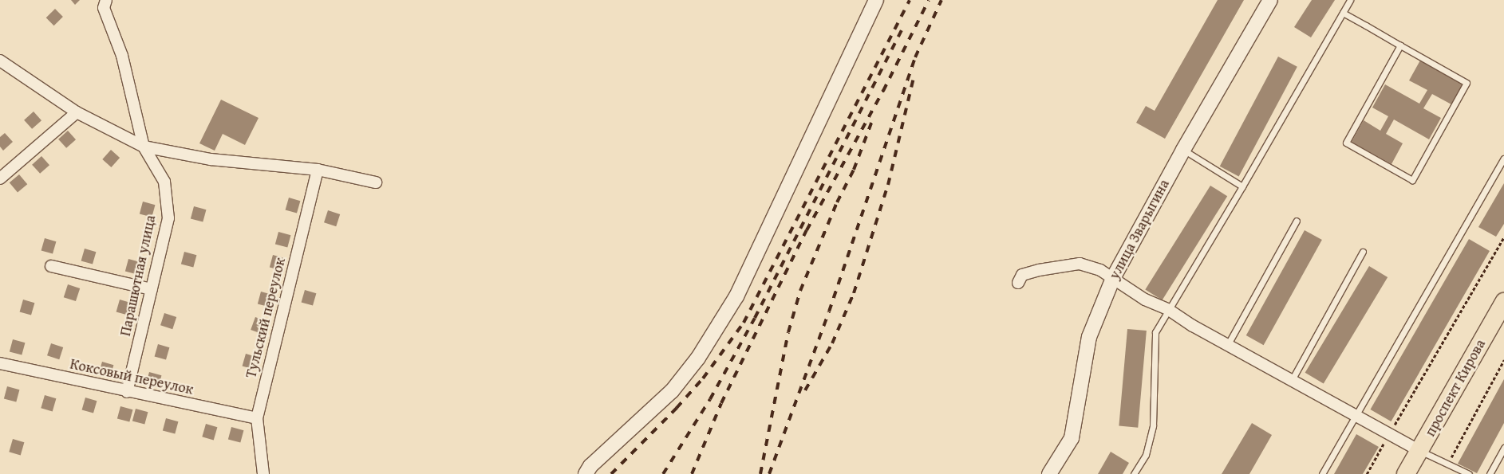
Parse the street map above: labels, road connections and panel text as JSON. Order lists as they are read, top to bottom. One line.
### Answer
{"streets":{"main road":["проспект Кирова"],"street":["улица Зварыгина","Парашютная улица","Тульский переулок","Коксовый переулок"]},"crossings":[["Парашютная улица","Коксовый переулок"],["Тульский переулок","Коксовый переулок"]]}
